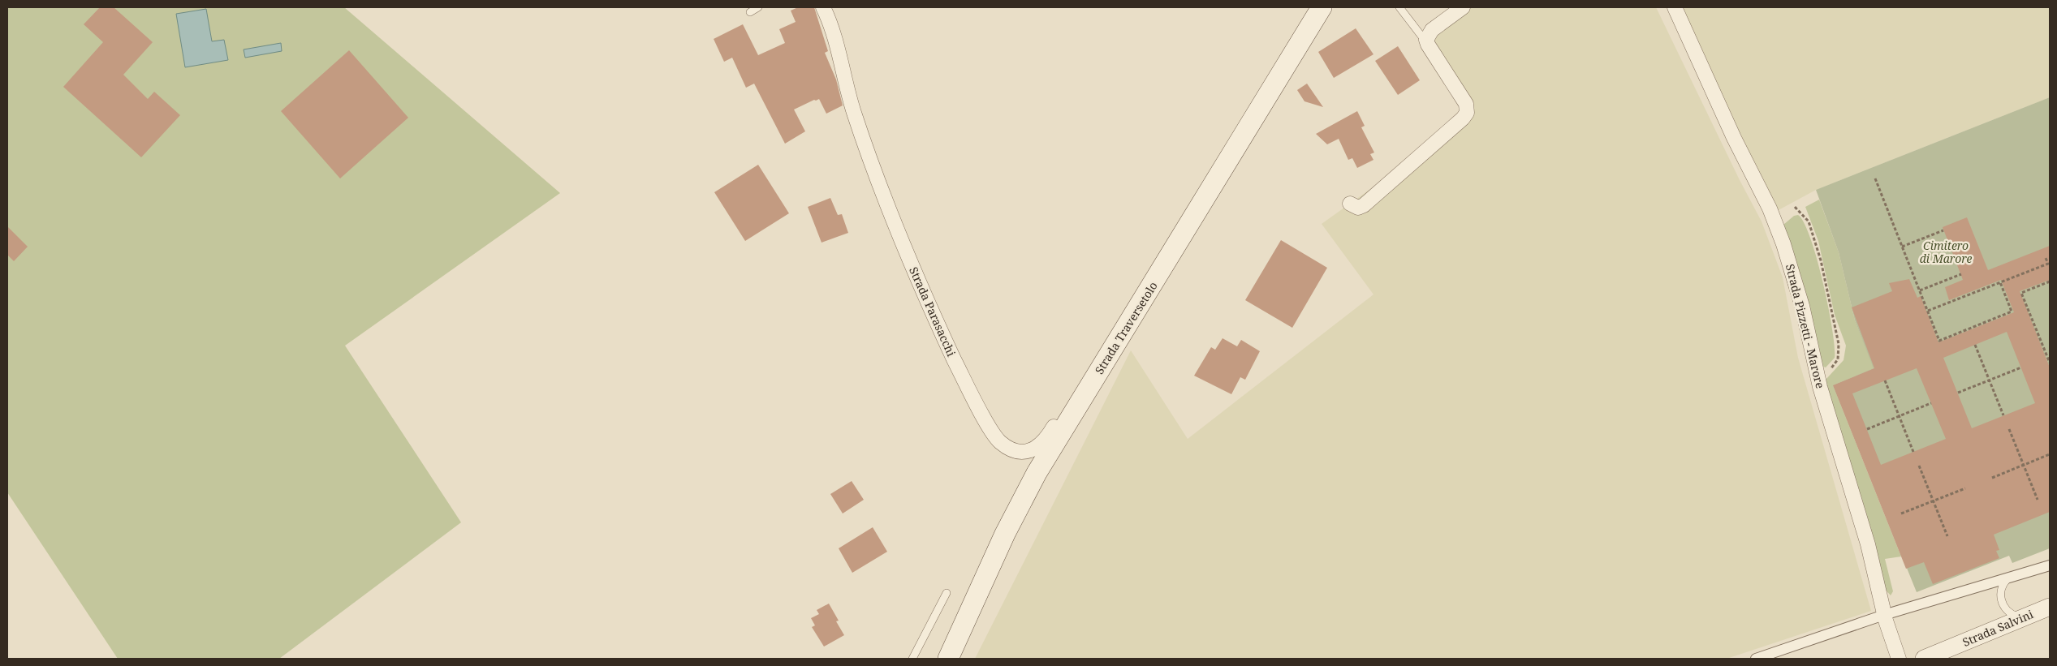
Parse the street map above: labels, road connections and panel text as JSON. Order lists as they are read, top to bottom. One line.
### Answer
{"streets":{"main road":["Strada Traversetolo"],"street":["Strada Parasacchi","Strada Pizzetti - Marore","Strada Salvini"]},"crossings":[["Strada Parasacchi","Strada Traversetolo"]],"parks":["Cimitero di Marore"]}
